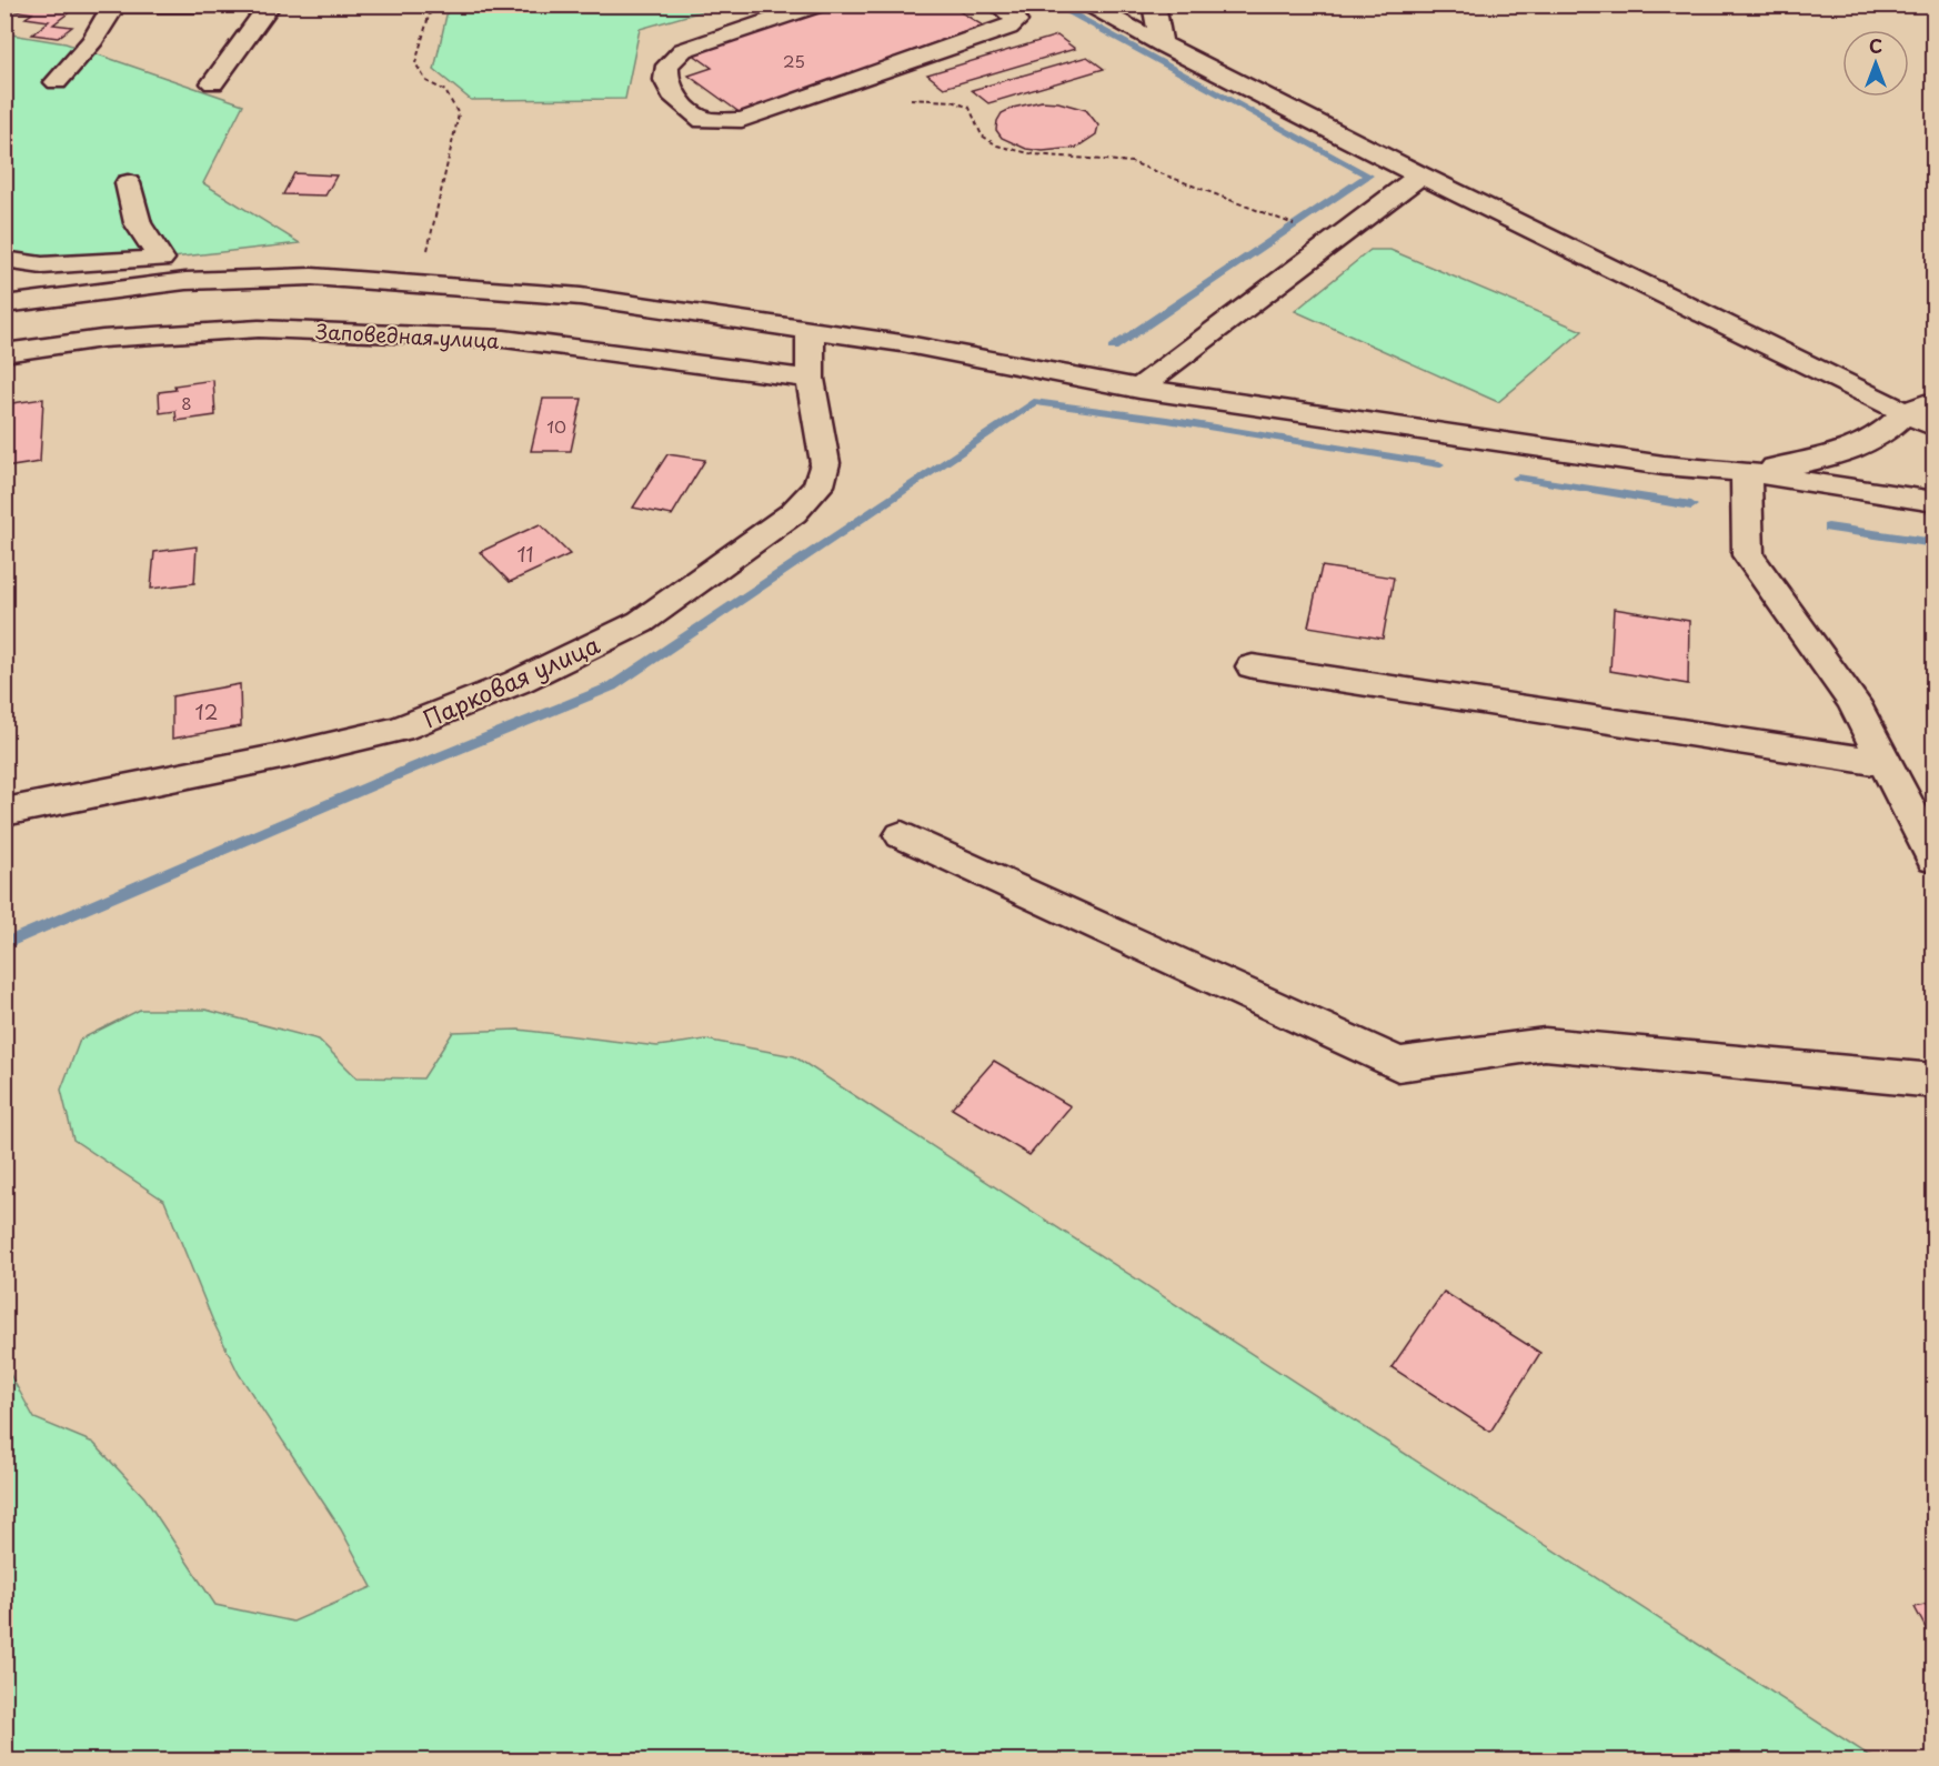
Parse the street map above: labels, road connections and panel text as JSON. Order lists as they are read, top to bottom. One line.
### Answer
{"streets":{"street":["Заповедная улица","Парковая улица"]},"crossings":[["Заповедная улица","Парковая улица"]],"house_numbers":["25","8","10","11","12"],"north":"top"}
